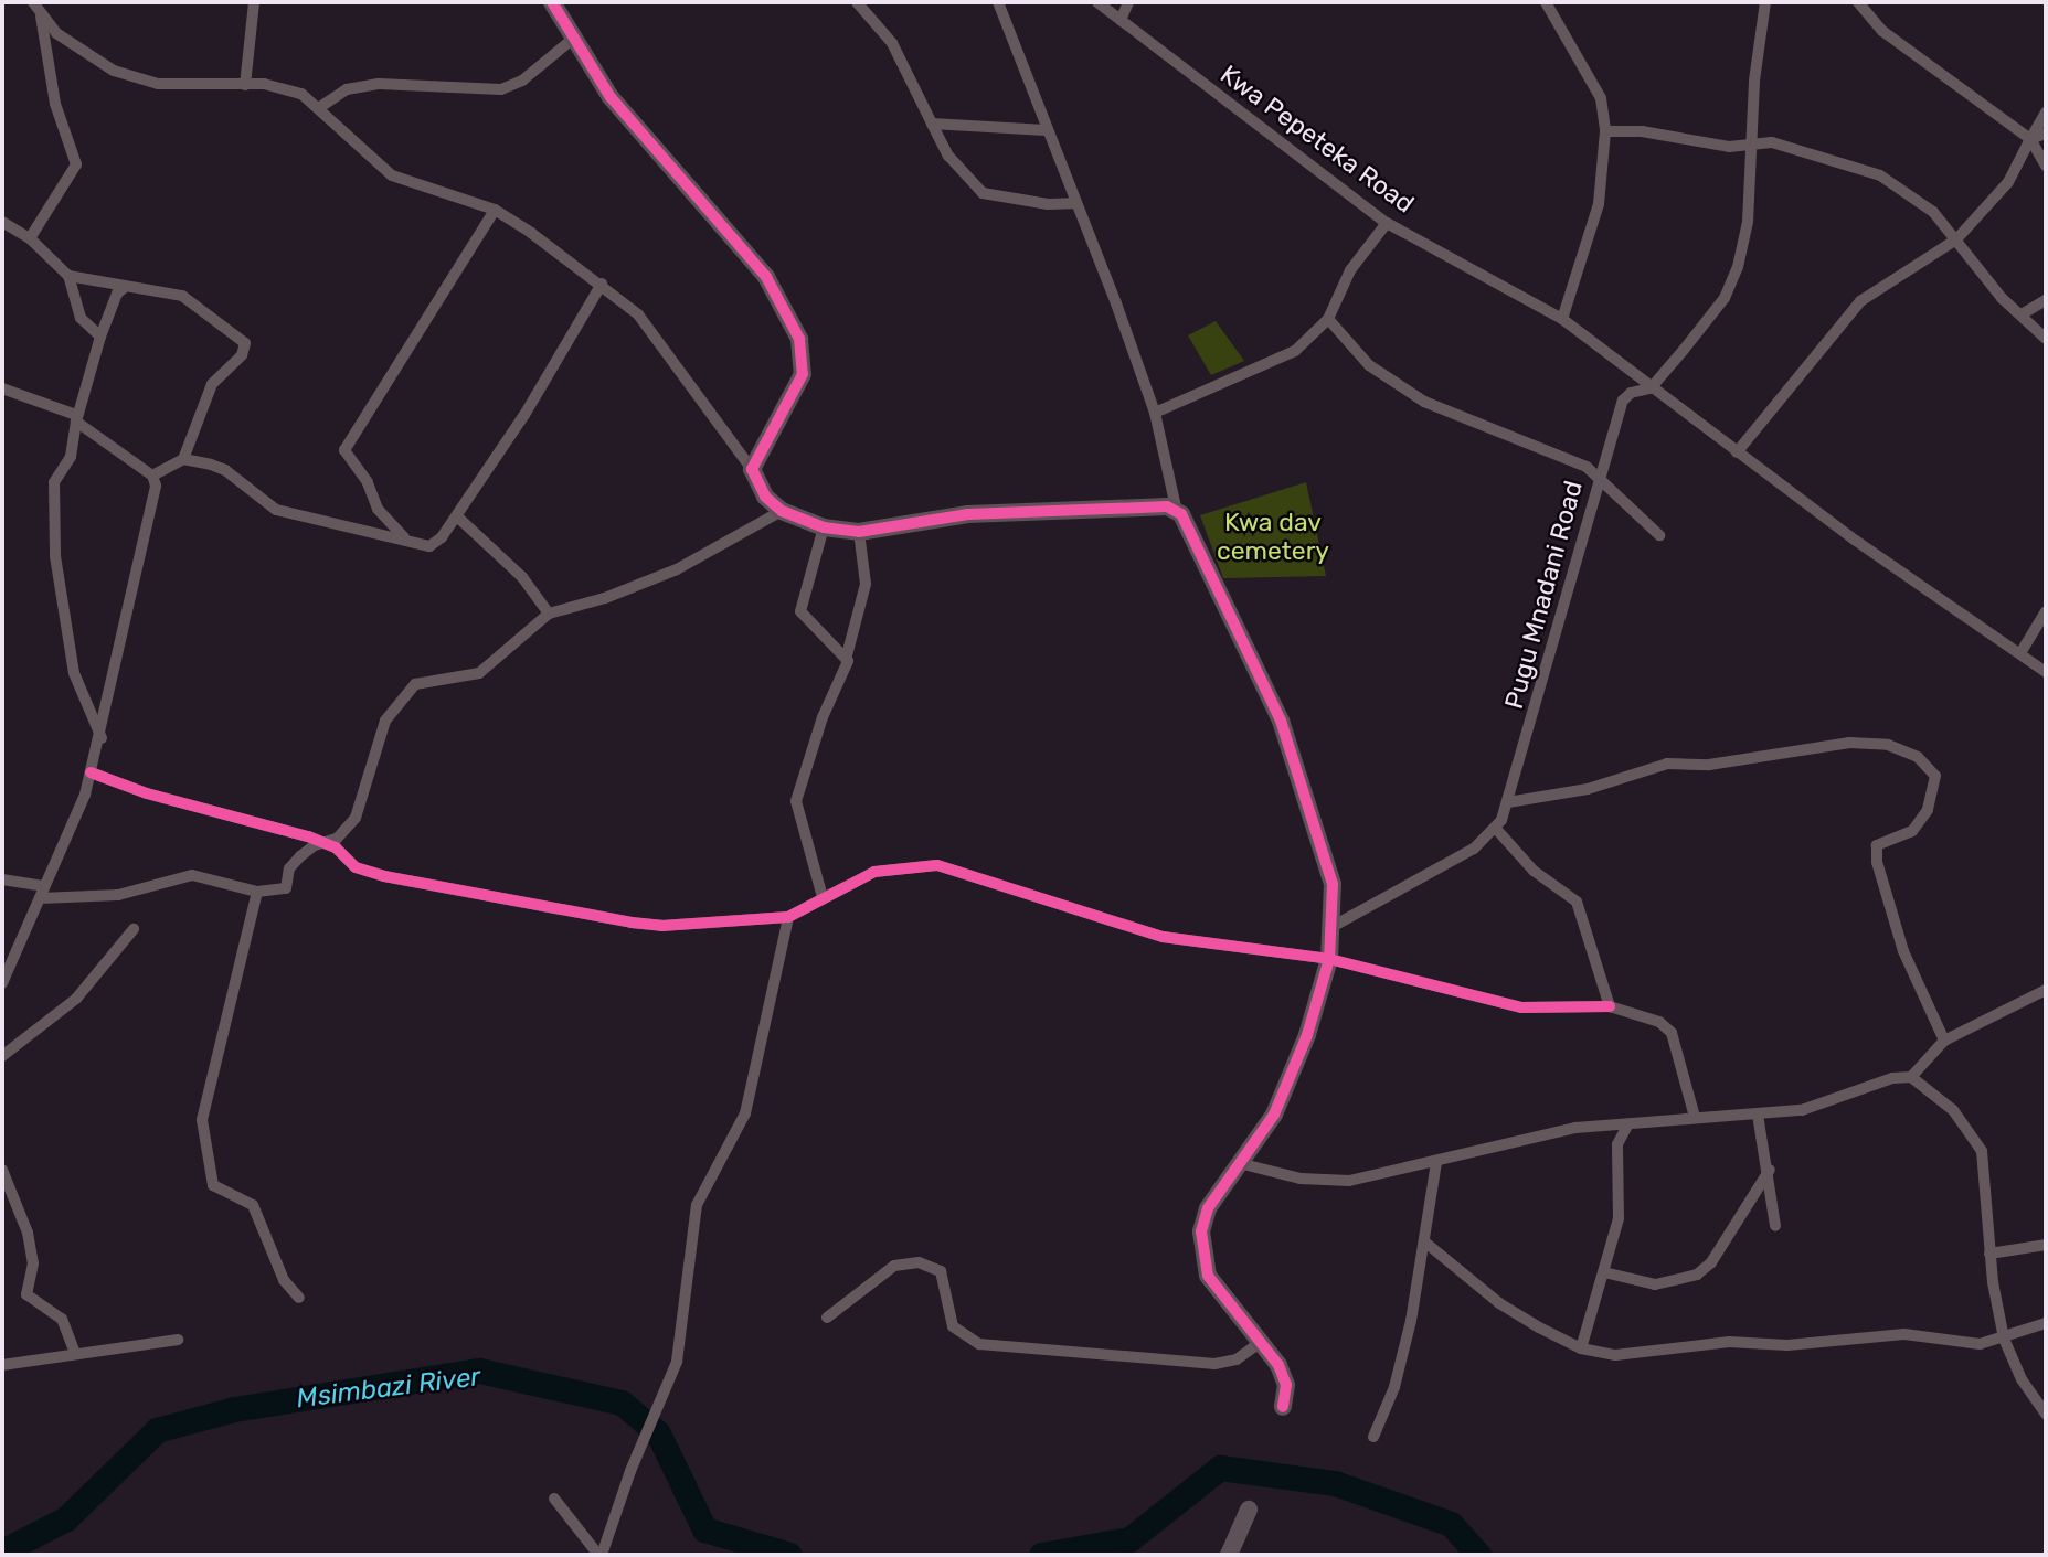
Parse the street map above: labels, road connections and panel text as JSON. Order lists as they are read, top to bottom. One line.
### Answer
{"streets":{"street":["Kwa Pepeteka Road","Pugu Mnadani Road"]},"crossings":[["Kwa Pepeteka Road","Pugu Mnadani Road"]],"water":["Msimbazi River"],"parks":["Kwa dav cemetery"]}
